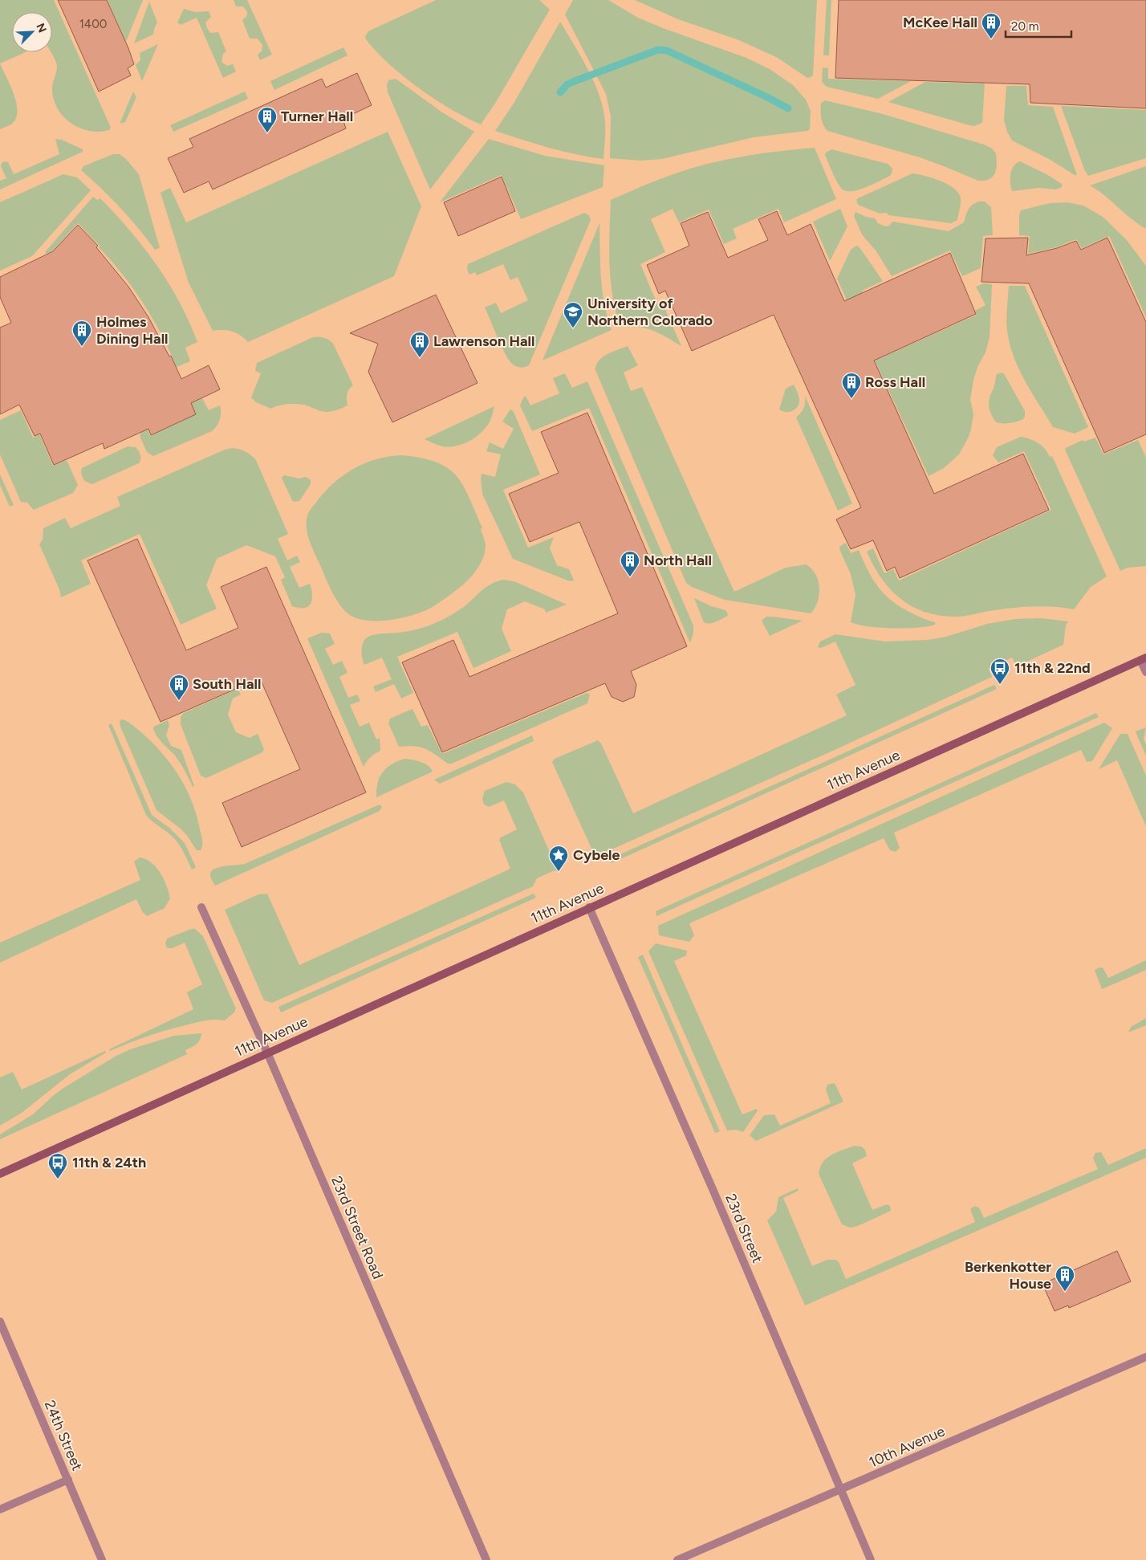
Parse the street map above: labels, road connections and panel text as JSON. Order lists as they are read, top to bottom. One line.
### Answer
{"streets":{"main road":["11th Avenue"],"street":["23rd Street Road","23rd Street","24th Street","10th Avenue"]},"crossings":[["11th Avenue","23rd Street Road"],["11th Avenue","23rd Street"],["23rd Street","10th Avenue"]],"places":{"building":["McKee Hall","Turner Hall","Holmes Dining Hall","Lawrenson Hall","Ross Hall","North Hall","South Hall","Berkenkotter House"],"school or university":["University of Northern Colorado"],"bus stop":["11th & 22nd","11th & 24th"],"place":["Cybele"]},"house_numbers":["1400"],"scale_bar":"20 m","north":"top right"}
